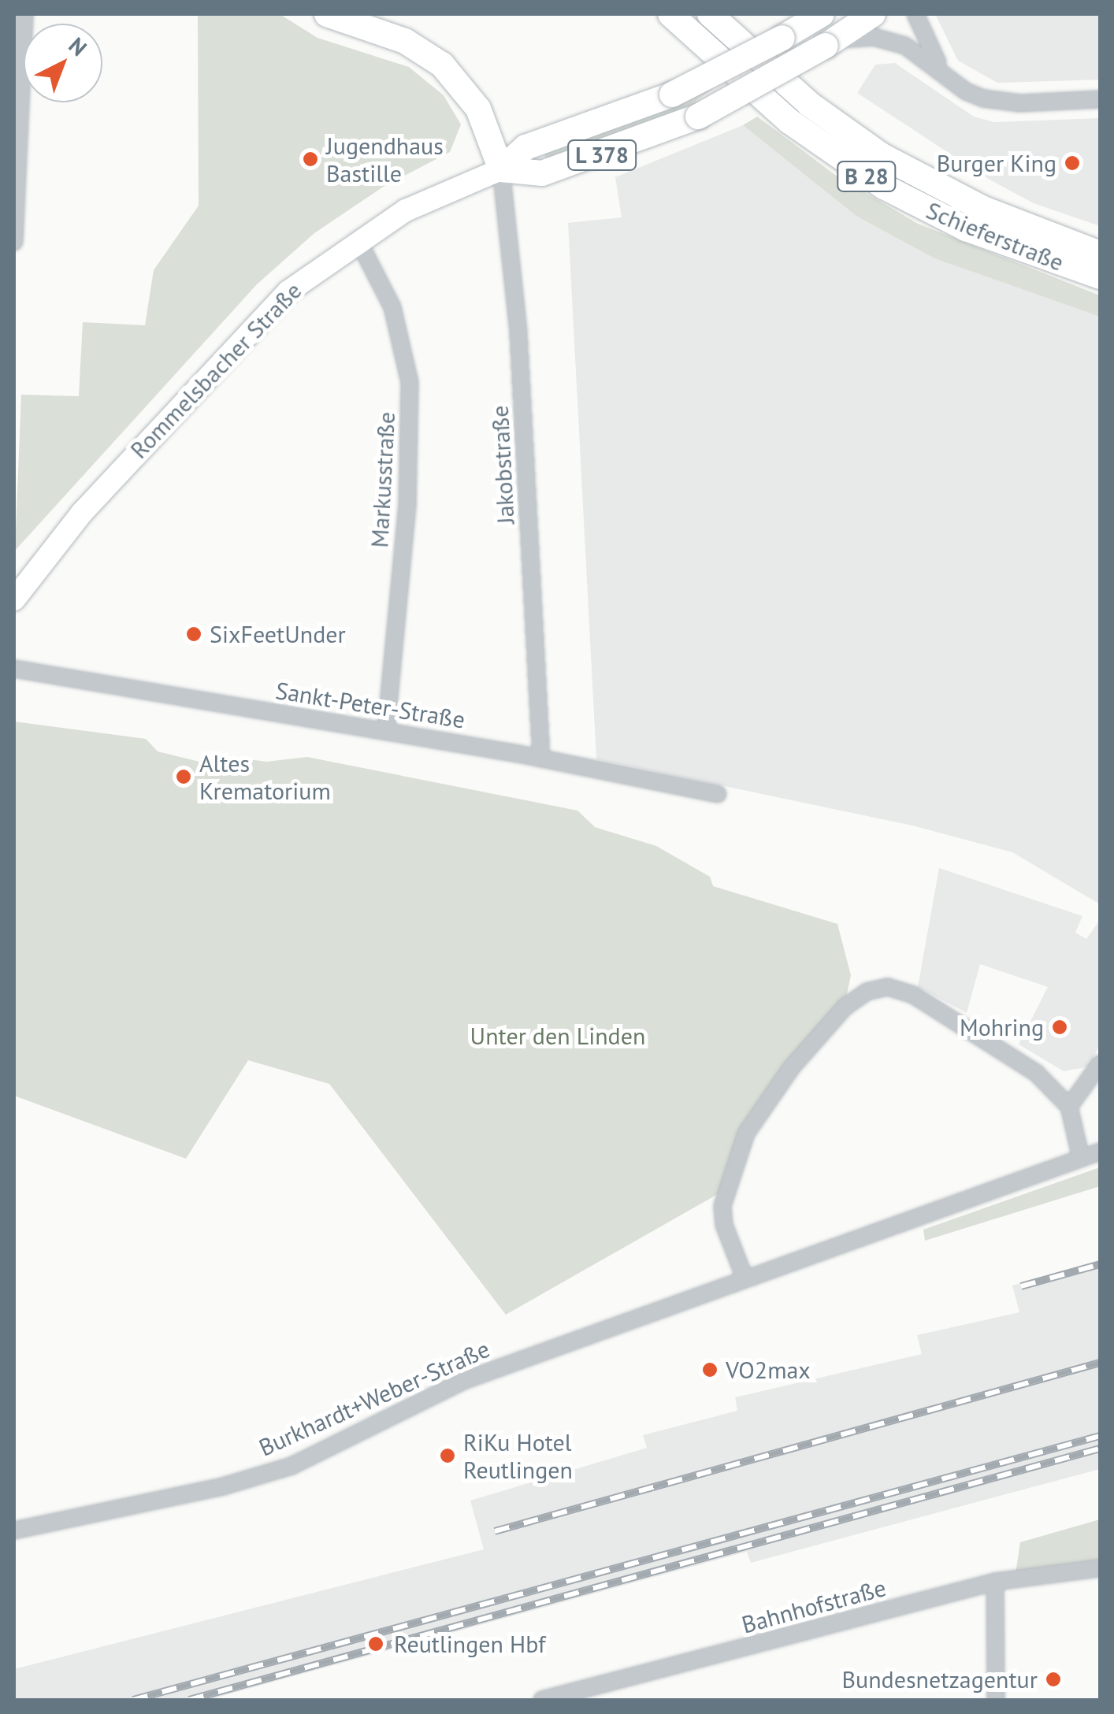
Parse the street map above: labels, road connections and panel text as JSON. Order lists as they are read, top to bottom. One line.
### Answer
{"streets":{"main road":["L 378","B 28","Schieferstraße","Rommelsbacher Straße"],"street":["Jakobstraße","Markusstraße","Sankt-Peter-Straße","Burkhardt+Weber-Straße","Bahnhofstraße"]},"crossings":[["Rommelsbacher Straße","Jakobstraße"],["Rommelsbacher Straße","Markusstraße"],["Jakobstraße","Sankt-Peter-Straße"],["Markusstraße","Sankt-Peter-Straße"]],"parks":["Unter den Linden"],"places":["Jugendhaus Bastille","Burger King","SixFeetUnder","Altes Krematorium","Mohring","VO2max","RiKu Hotel Reutlingen","Reutlingen Hbf","Bundesnetzagentur"],"north":"top right"}
